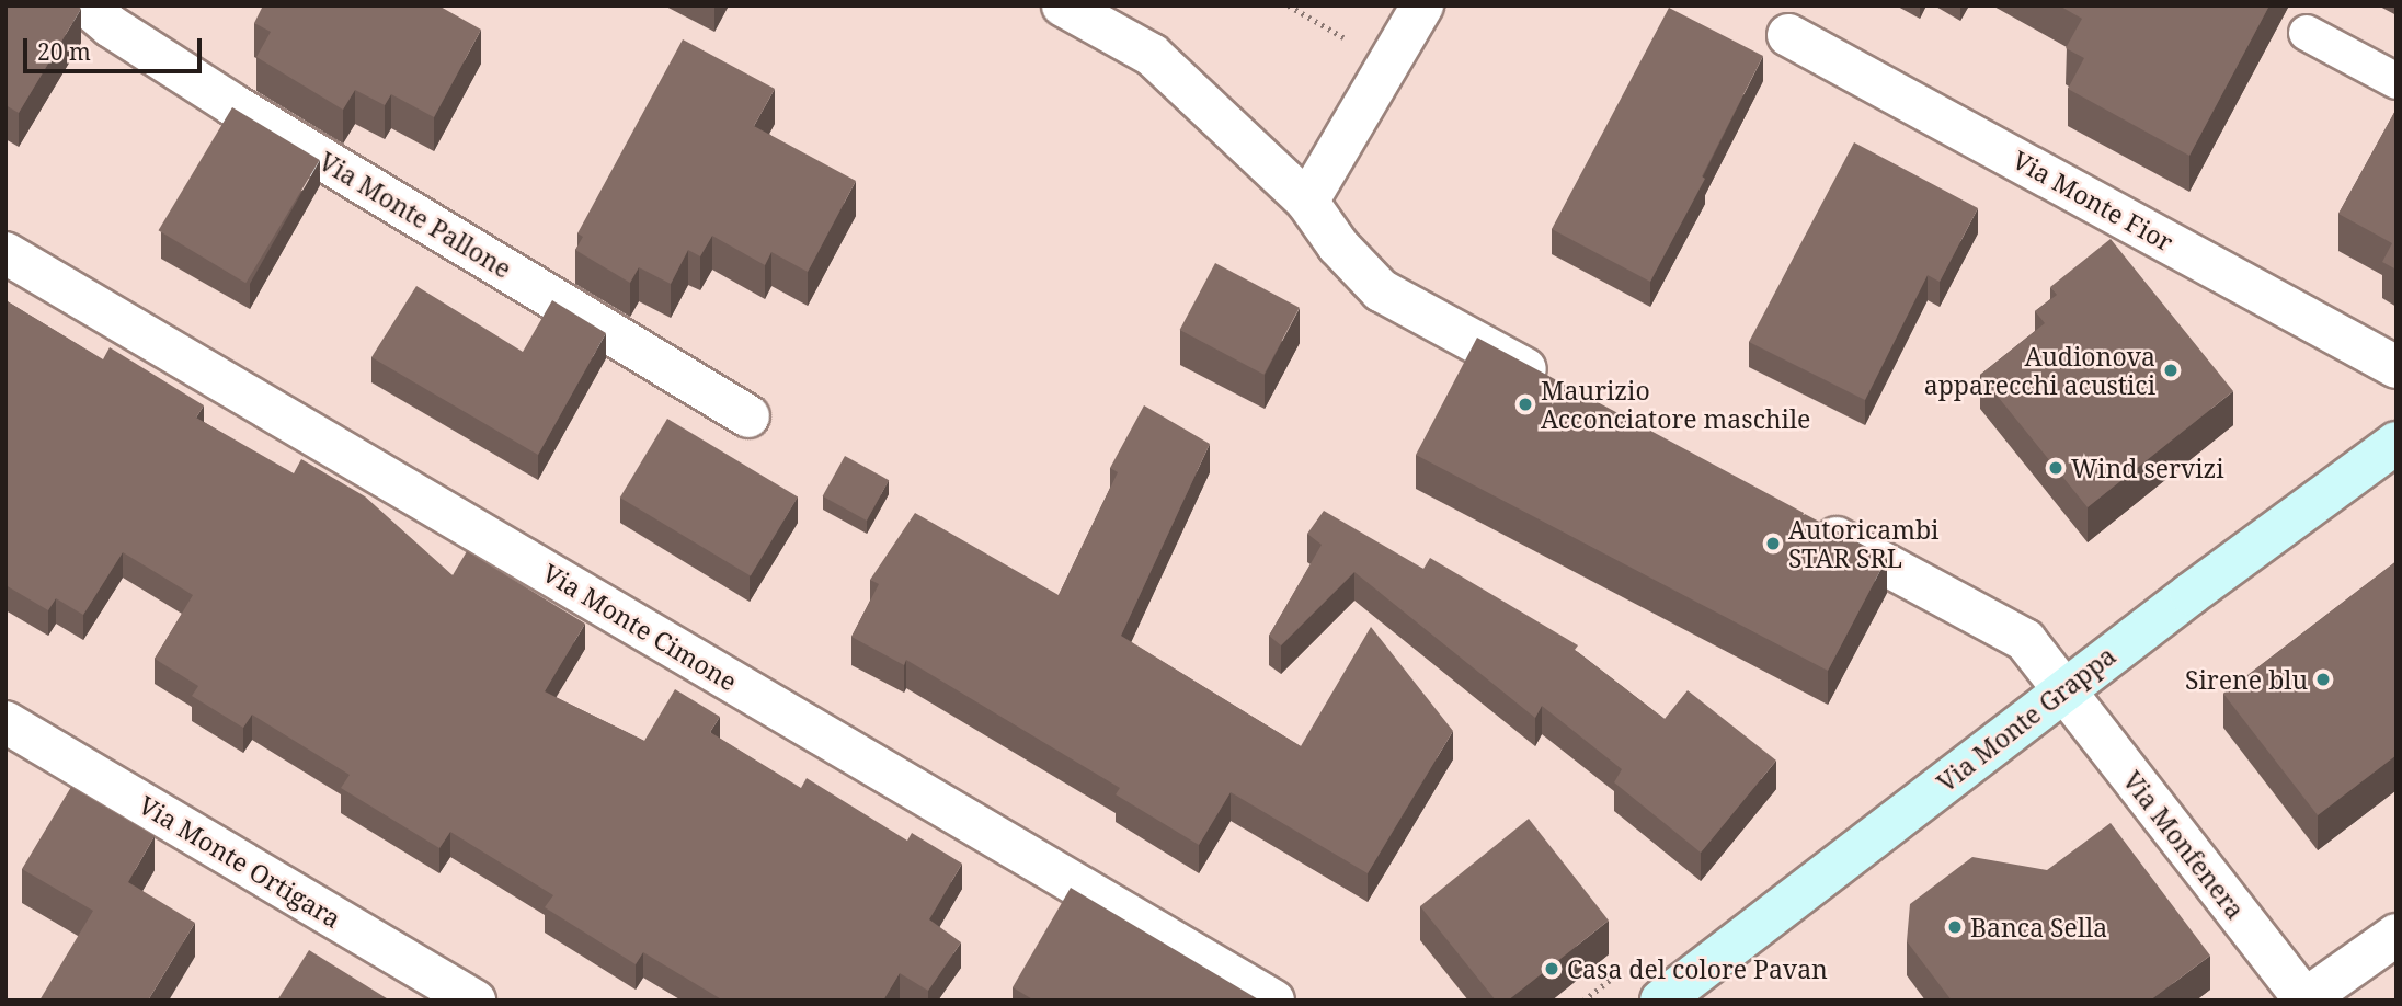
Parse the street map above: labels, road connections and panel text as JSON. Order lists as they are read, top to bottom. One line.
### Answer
{"streets":{"main road":["Via Monte Grappa"],"street":["Via Monte Fior","Via Monte Pallone","Via Monte Cimone","Via Monfenera","Via Monte Ortigara"]},"crossings":[["Via Monte Grappa","Via Monfenera"]],"places":["Audionova apparecchi acustici","Maurizio Acconciatore maschile","Wind servizi","Autoricambi STAR SRL","Sirene blu","Banca Sella","Casa del colore Pavan"],"scale_bar":"20 m"}
